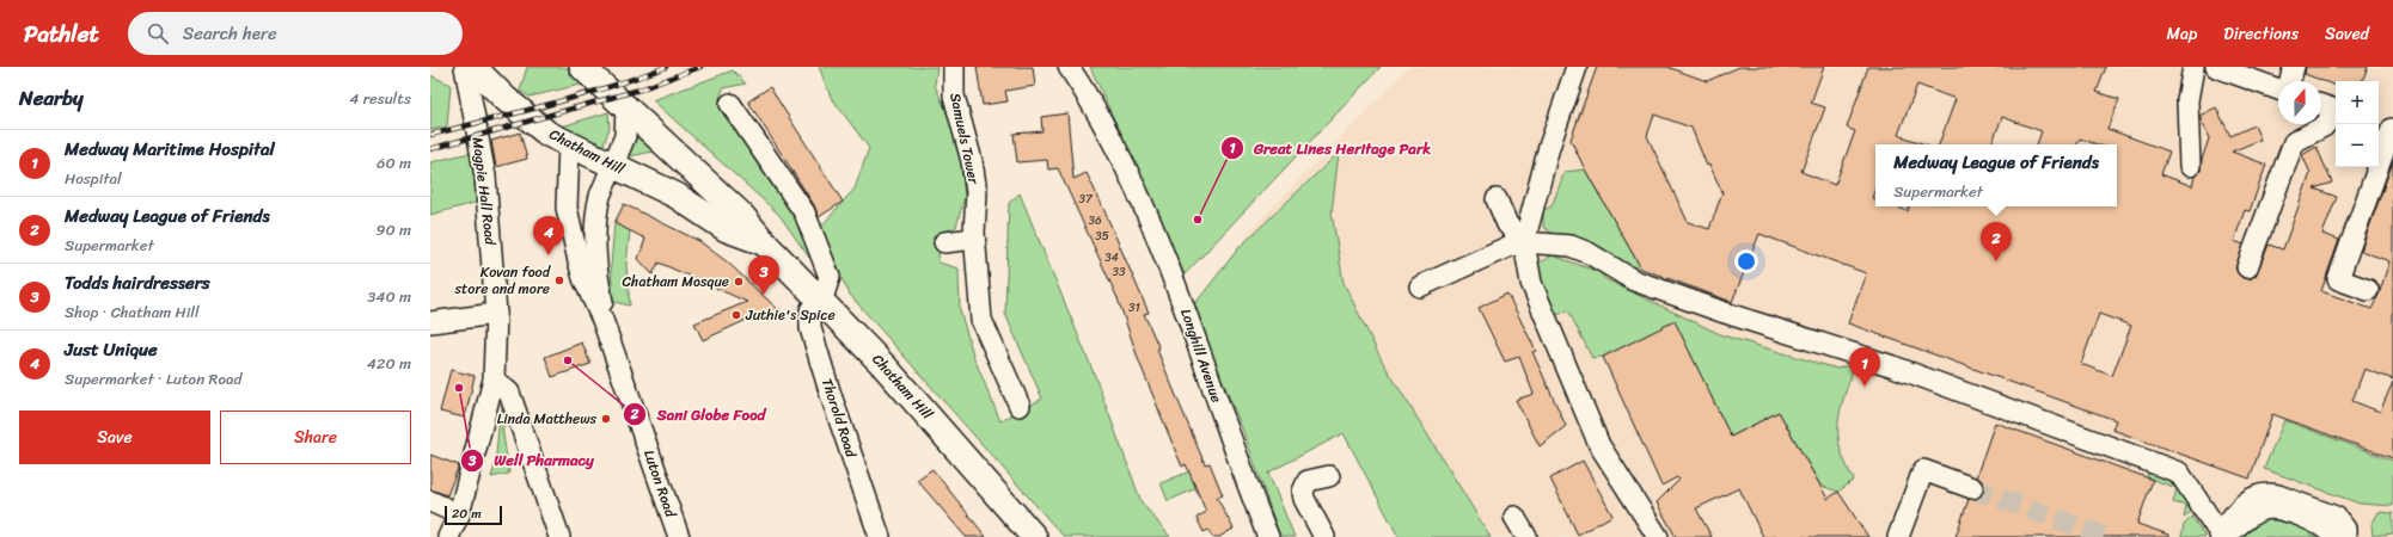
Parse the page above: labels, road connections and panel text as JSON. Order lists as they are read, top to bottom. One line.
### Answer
{"streets":{"main road":["Chatham Hill"],"street":["Samuels Tower","Magpie Hall Road","Longhill Avenue","Thorold Road","Luton Road"]},"crossings":[["Chatham Hill","Thorold Road"],["Chatham Hill","Luton Road"]],"places":["Great Lines Heritage Park","Kovan food store and more","Chatham Mosque","Juthie's Spice","Sani Globe Food","Well Pharmacy","Linda Matthews"],"house_numbers":["37","36","35","34","33","31"],"scale_bar":"20 m","north":"top","page":{"header":"Pathlet","search":"Search here","nav":["Map","Directions","Saved"],"heading":["Nearby","4 results"],"map_buttons":["+","−"],"list":[{"mark":"1","name":"Medway Maritime Hospital","note":"Hospital","value":"60 m"},{"mark":"2","name":"Medway League of Friends","note":"Supermarket","value":"90 m"},{"mark":"3","name":"Todds hairdressers","note":"Shop · Chatham Hill","value":"340 m"},{"mark":"4","name":"Just Unique","note":"Supermarket · Luton Road","value":"420 m"}],"popup":["Medway League of Friends","Supermarket"],"pins":["4","2","3","1"],"buttons":["Save","Share"],"scale":"20 m"}}
